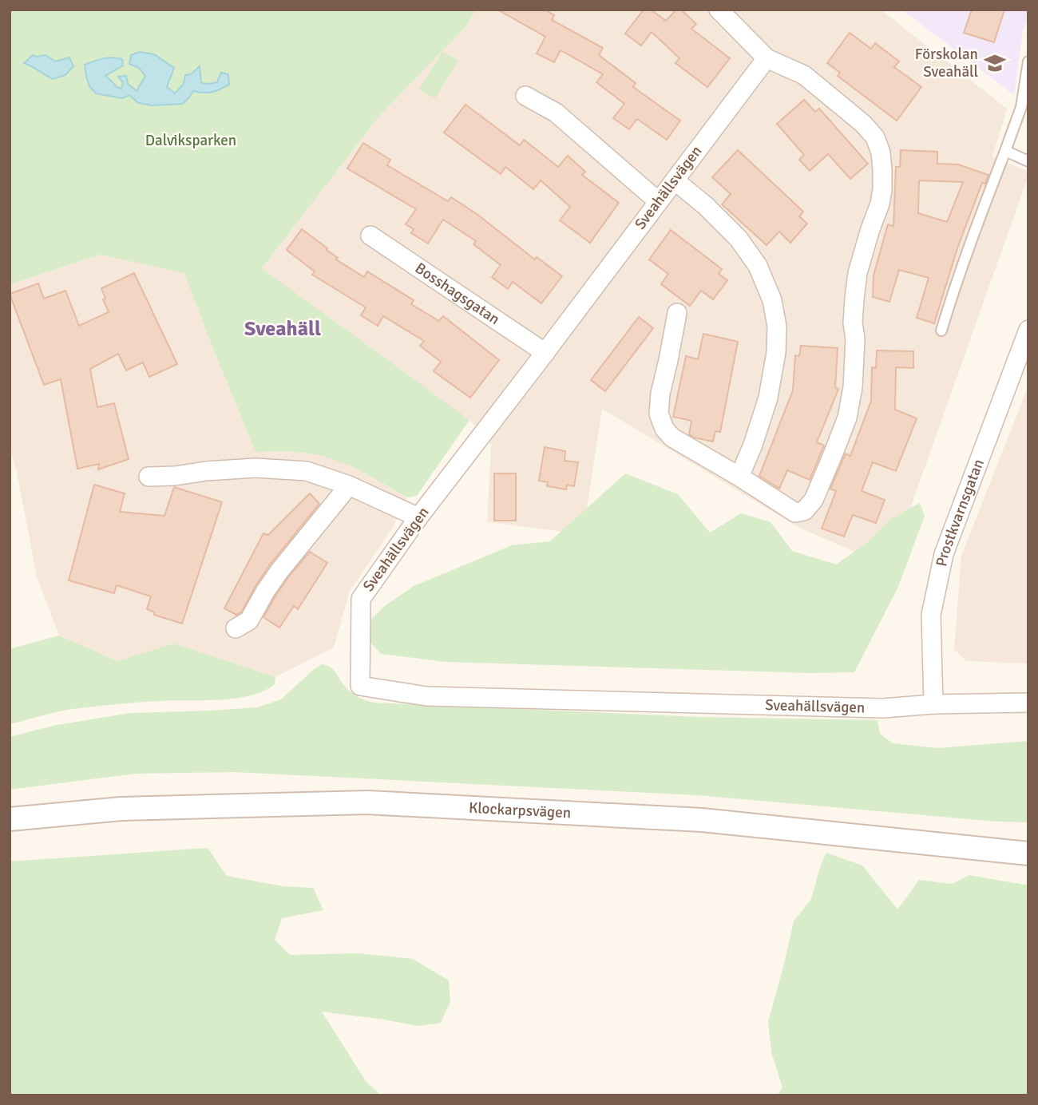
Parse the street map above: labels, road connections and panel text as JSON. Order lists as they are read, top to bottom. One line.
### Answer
{"streets":{"street":["Sveahällsvägen","Bosshagsgatan","Prostkvarnsgatan","Klockarpsvägen"]},"crossings":[["Sveahällsvägen","Bosshagsgatan"],["Sveahällsvägen","Prostkvarnsgatan"]],"districts":["Sveahäll"],"parks":["Dalviksparken"],"places":{"school or university":["Förskolan Sveahäll"]}}
